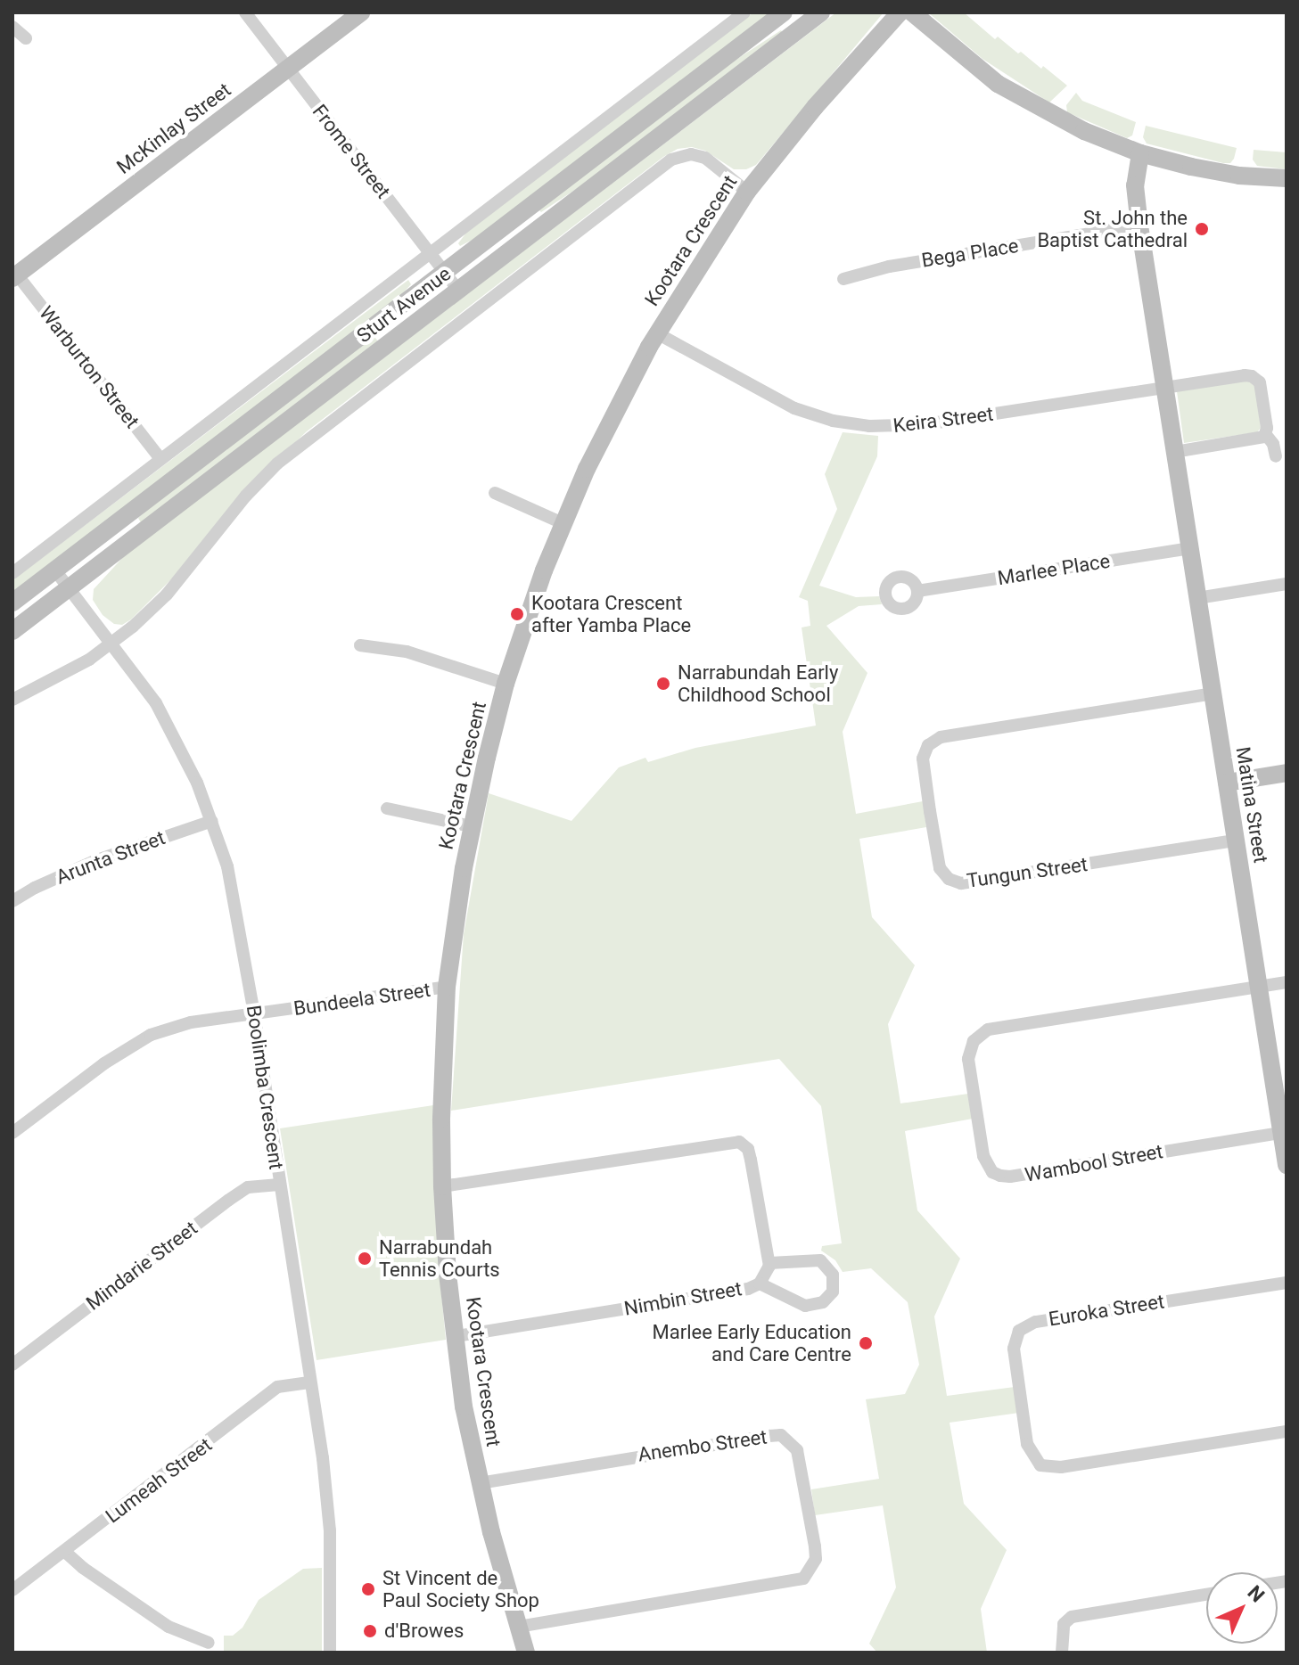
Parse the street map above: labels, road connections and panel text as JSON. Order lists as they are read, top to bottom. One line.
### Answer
{"streets":{"street":["McKinlay Street","Frome Street","Kootara Crescent","Bega Place","Sturt Avenue","Warburton Street","Keira Street","Marlee Place","Matina Street","Arunta Street","Tungun Street","Bundeela Street","Boolimba Crescent","Wambool Street","Mindarie Street","Nimbin Street","Euroka Street","Anembo Street","Lumeah Street"]},"crossings":[["McKinlay Street","Frome Street"],["McKinlay Street","Warburton Street"],["Frome Street","Sturt Avenue"],["Kootara Crescent","Keira Street"],["Kootara Crescent","Bundeela Street"],["Kootara Crescent","Nimbin Street"],["Kootara Crescent","Anembo Street"],["Bega Place","Matina Street"],["Sturt Avenue","Warburton Street"],["Sturt Avenue","Boolimba Crescent"],["Keira Street","Matina Street"],["Marlee Place","Matina Street"],["Matina Street","Tungun Street"],["Matina Street","Wambool Street"],["Arunta Street","Boolimba Crescent"],["Bundeela Street","Boolimba Crescent"],["Boolimba Crescent","Mindarie Street"],["Boolimba Crescent","Lumeah Street"]],"places":["St. John the Baptist Cathedral","Kootara Crescent after Yamba Place","Narrabundah Early Childhood School","Narrabundah Tennis Courts","Marlee Early Education and Care Centre","St Vincent de Paul Society Shop","d'Browes"],"north":"top right"}
